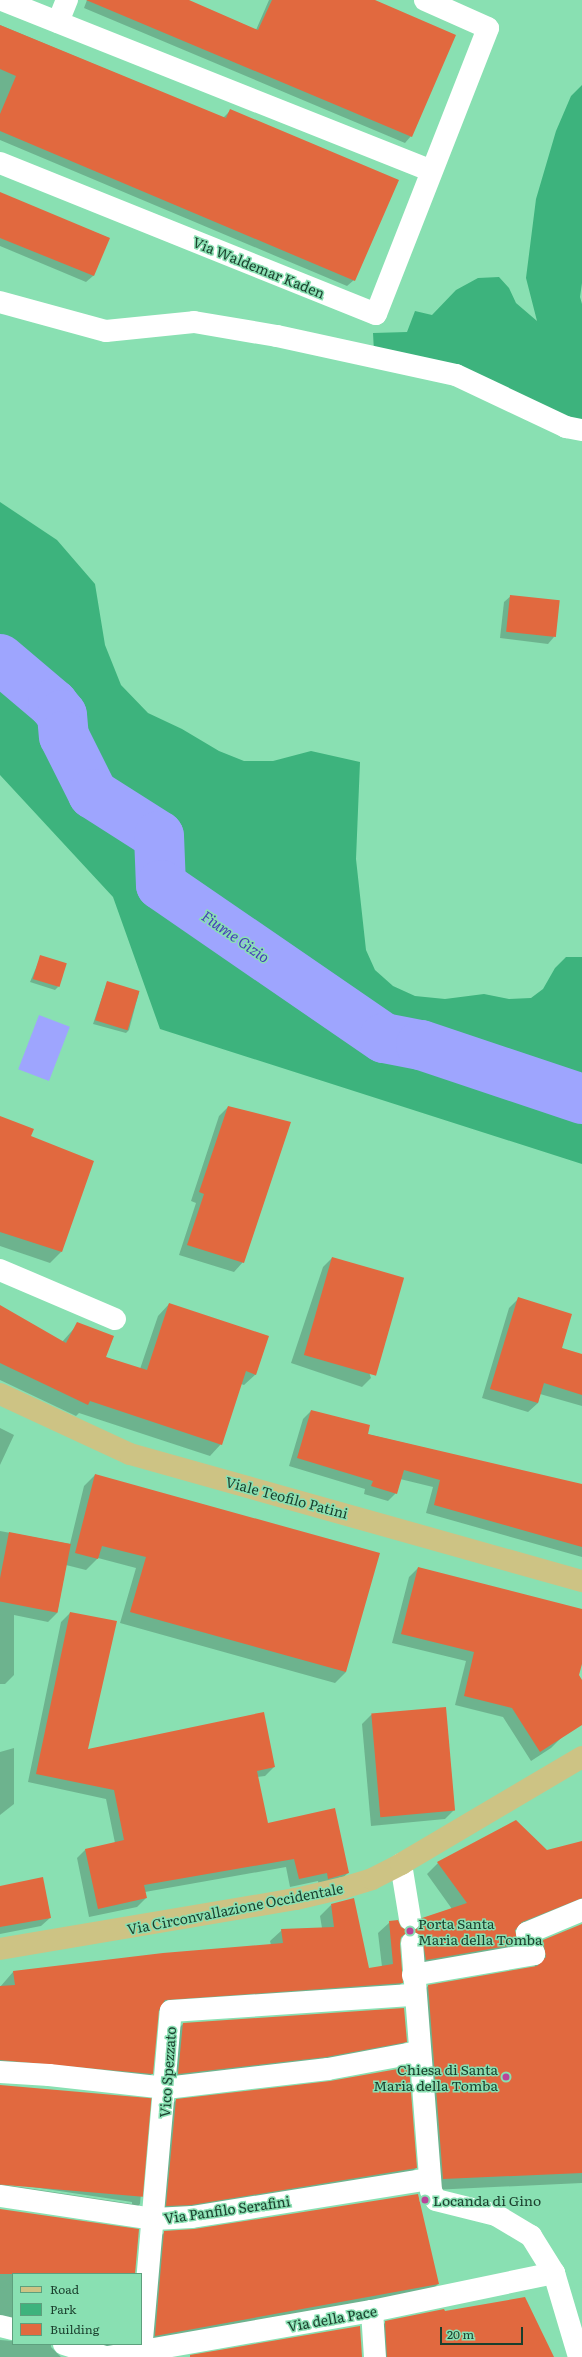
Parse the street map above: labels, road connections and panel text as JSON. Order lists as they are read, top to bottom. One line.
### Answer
{"streets":{"main road":["Viale Teofilo Patini","Via Circonvallazione Occidentale"],"street":["Via Waldemar Kaden","Vico Spezzato","Via Panfilo Serafini","Via della Pace"]},"crossings":[["Vico Spezzato","Via Panfilo Serafini"],["Vico Spezzato","Via della Pace"]],"water":["Fiume Gizio"],"places":["Porta Santa Maria della Tomba","Chiesa di Santa Maria della Tomba","Locanda di Gino"],"legend":["Road","Park","Building"],"scale_bar":"20 m"}
